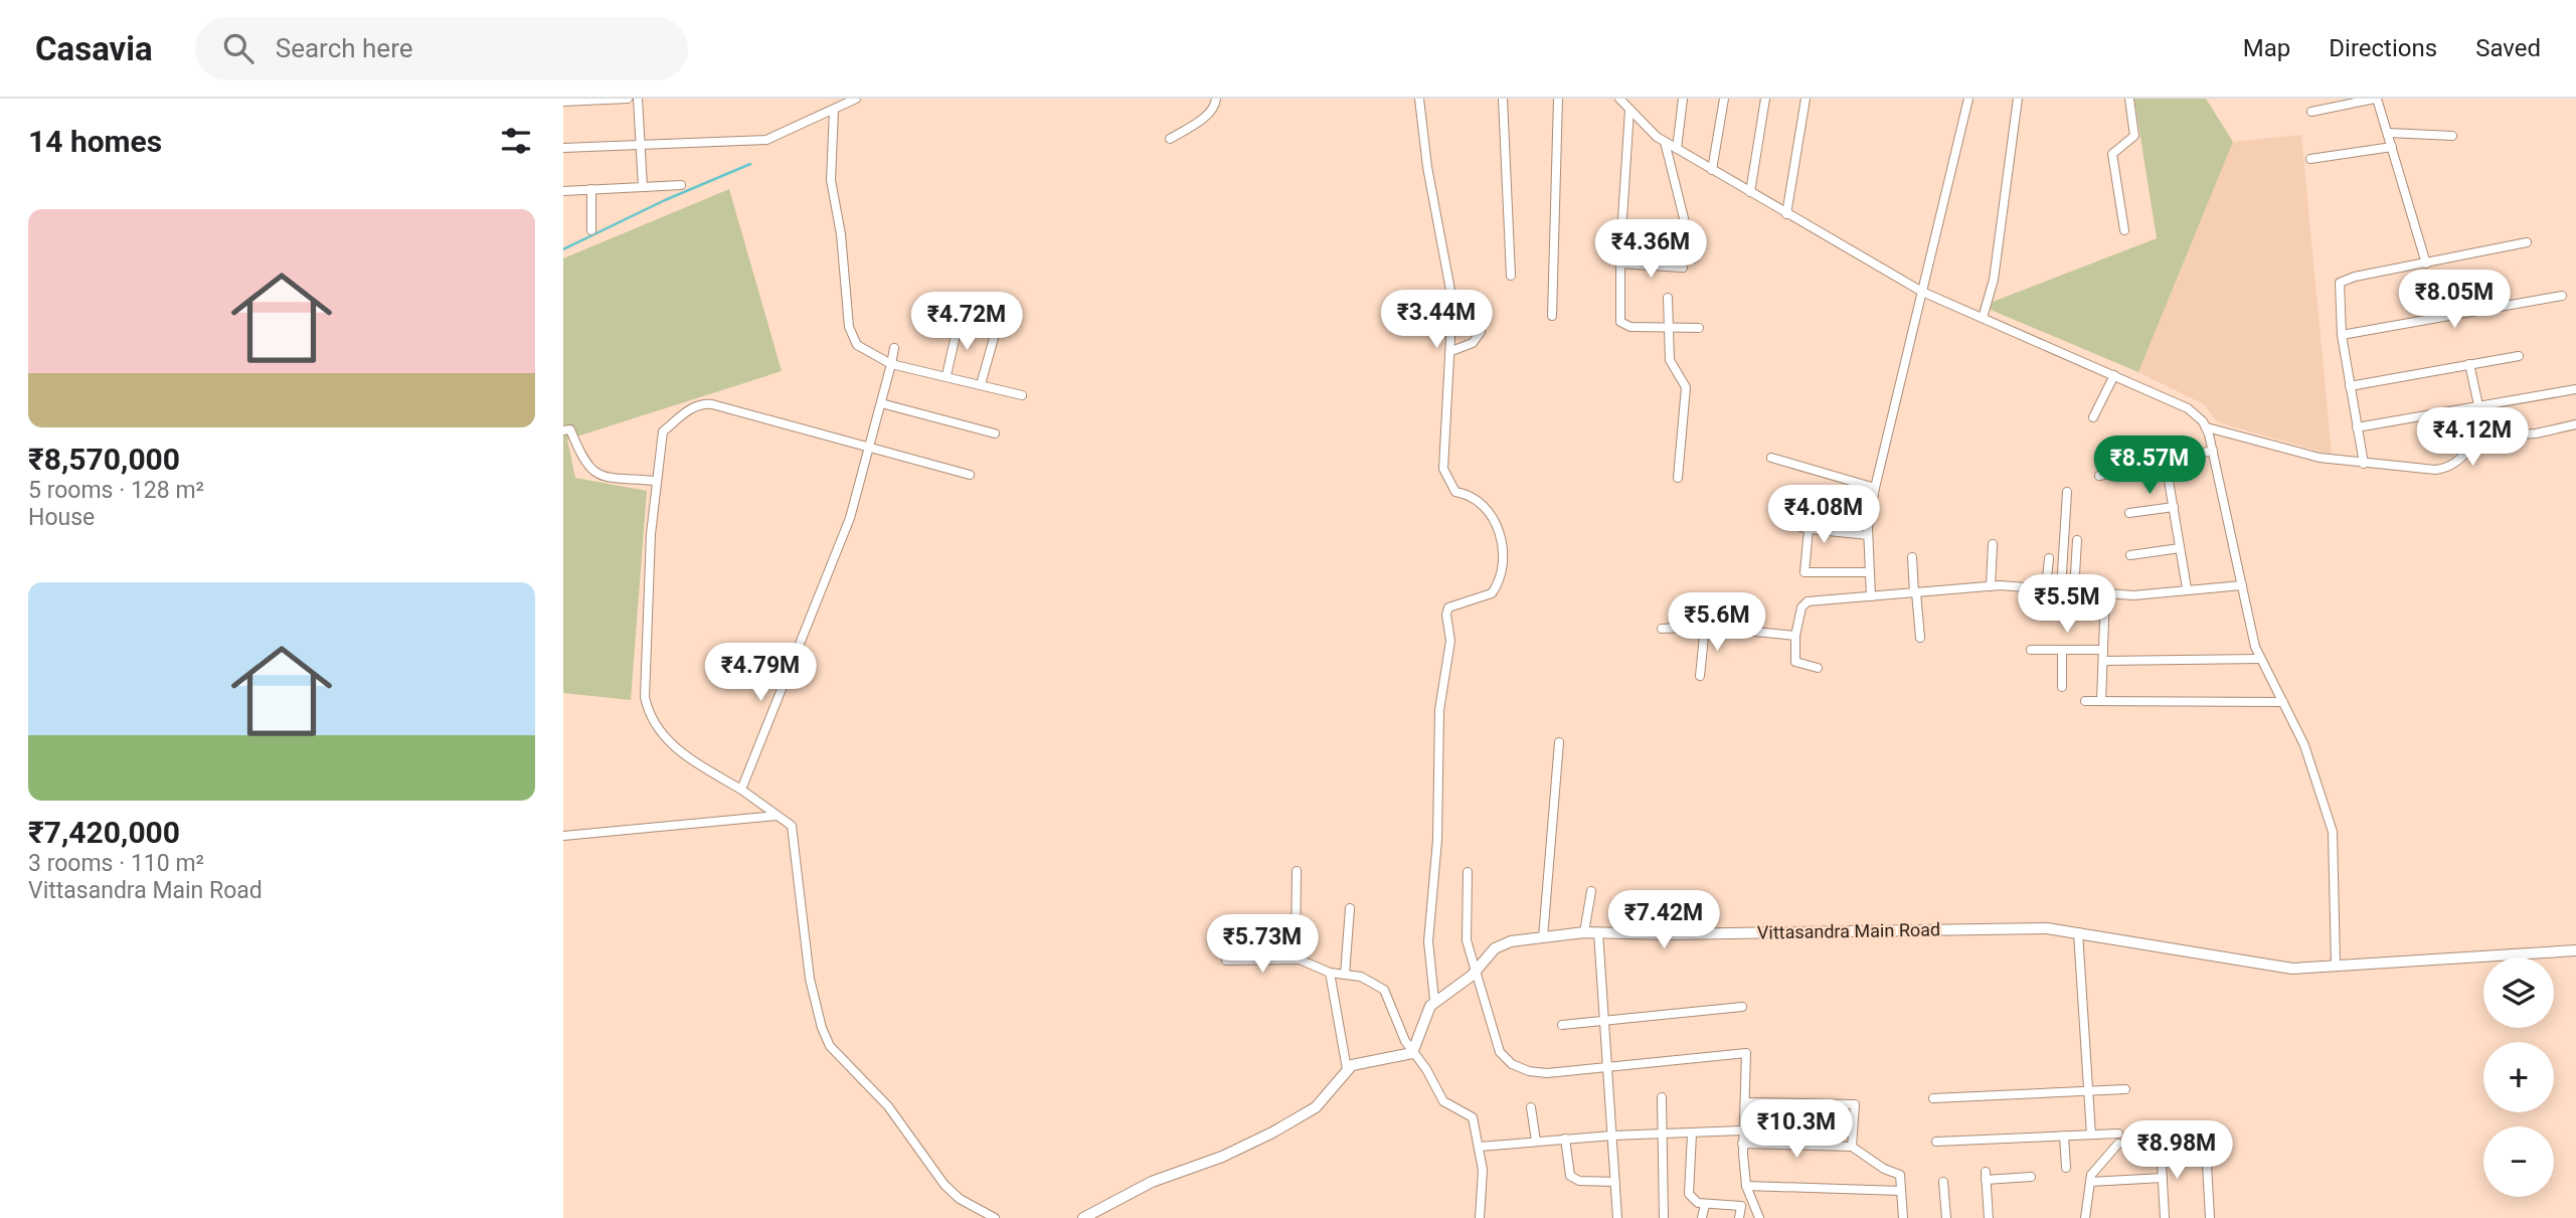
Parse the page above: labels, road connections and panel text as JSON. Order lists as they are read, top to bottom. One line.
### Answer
{"streets":{"street":["Vittasandra Main Road"]},"page":{"header":"Casavia","search":"Search here","nav":["Map","Directions","Saved"],"heading":"14 homes","list":[{"name":"₹8,570,000","note":"5 rooms · 128 m² · House"},{"name":"₹7,420,000","note":"3 rooms · 110 m² · Vittasandra Main Road"}],"price":["₹4.36M","₹8.05M","₹3.44M","₹4.72M","₹4.12M","₹8.57M","₹4.08M","₹5.5M","₹5.6M","₹4.79M","₹7.42M","₹5.73M","₹10.3M","₹8.98M"],"map_buttons":["+","−"]}}
